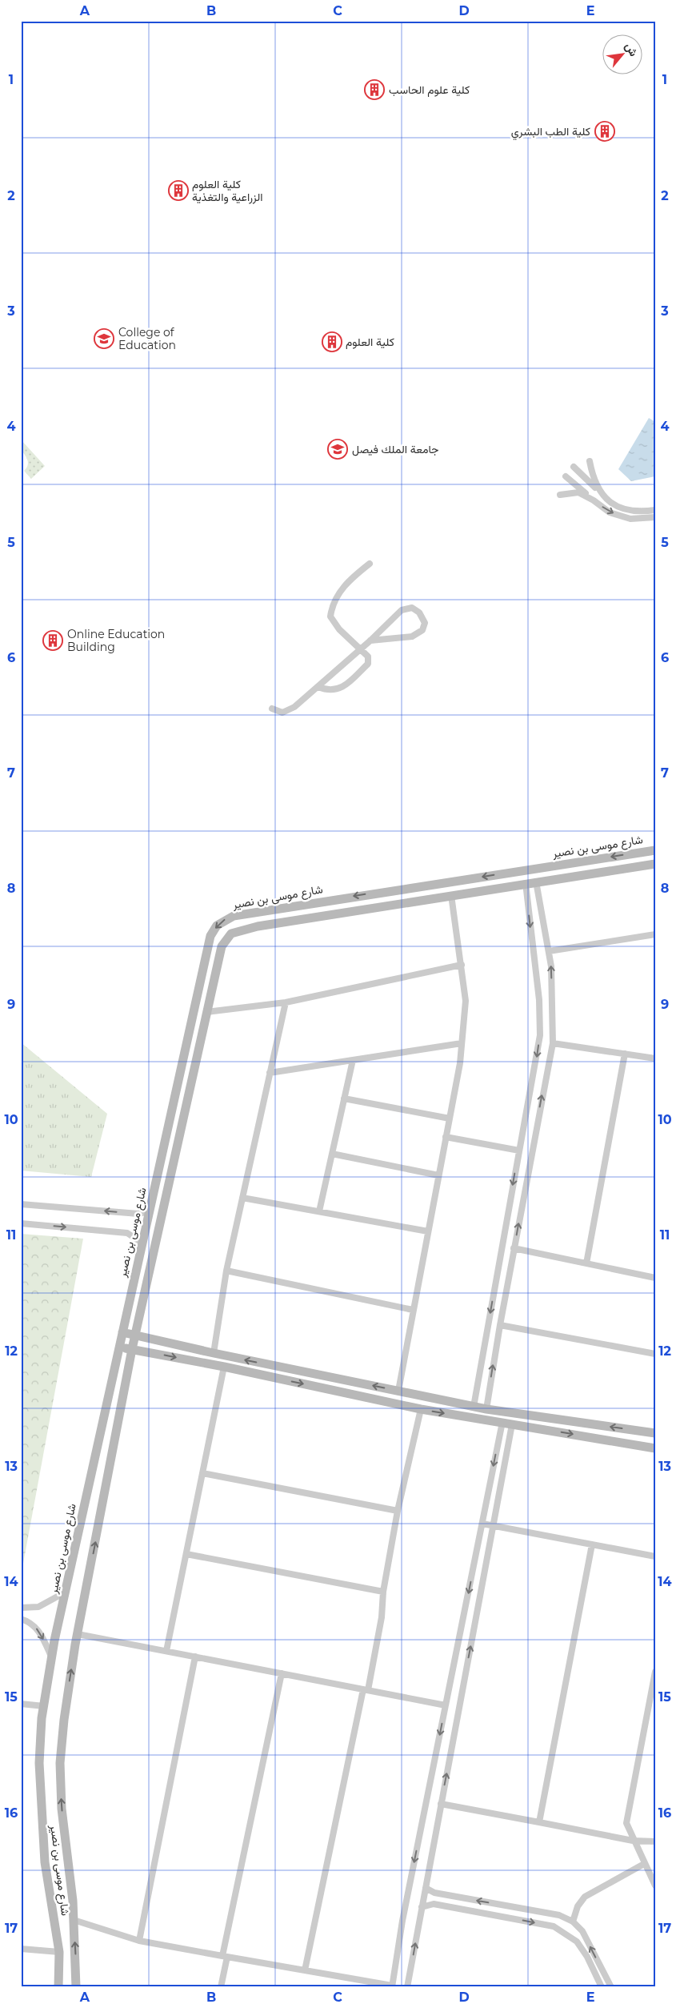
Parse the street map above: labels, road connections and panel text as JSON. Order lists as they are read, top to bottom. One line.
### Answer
{"streets":{"street":["شارع موسى بن نصير"]},"places":{"building":["كلية علوم الحاسب","كلية الطب البشري","كلية العلوم الزراعية والتغذية","كلية العلوم","Online Education Building"],"school or university":["College of Education","جامعة الملك فيصل"]},"north":"top right","grid":{"columns":["A","B","C","D","E"],"rows":["1","2","3","4","5","6","7","8","9","10","11","12","13","14","15","16","17"]}}
